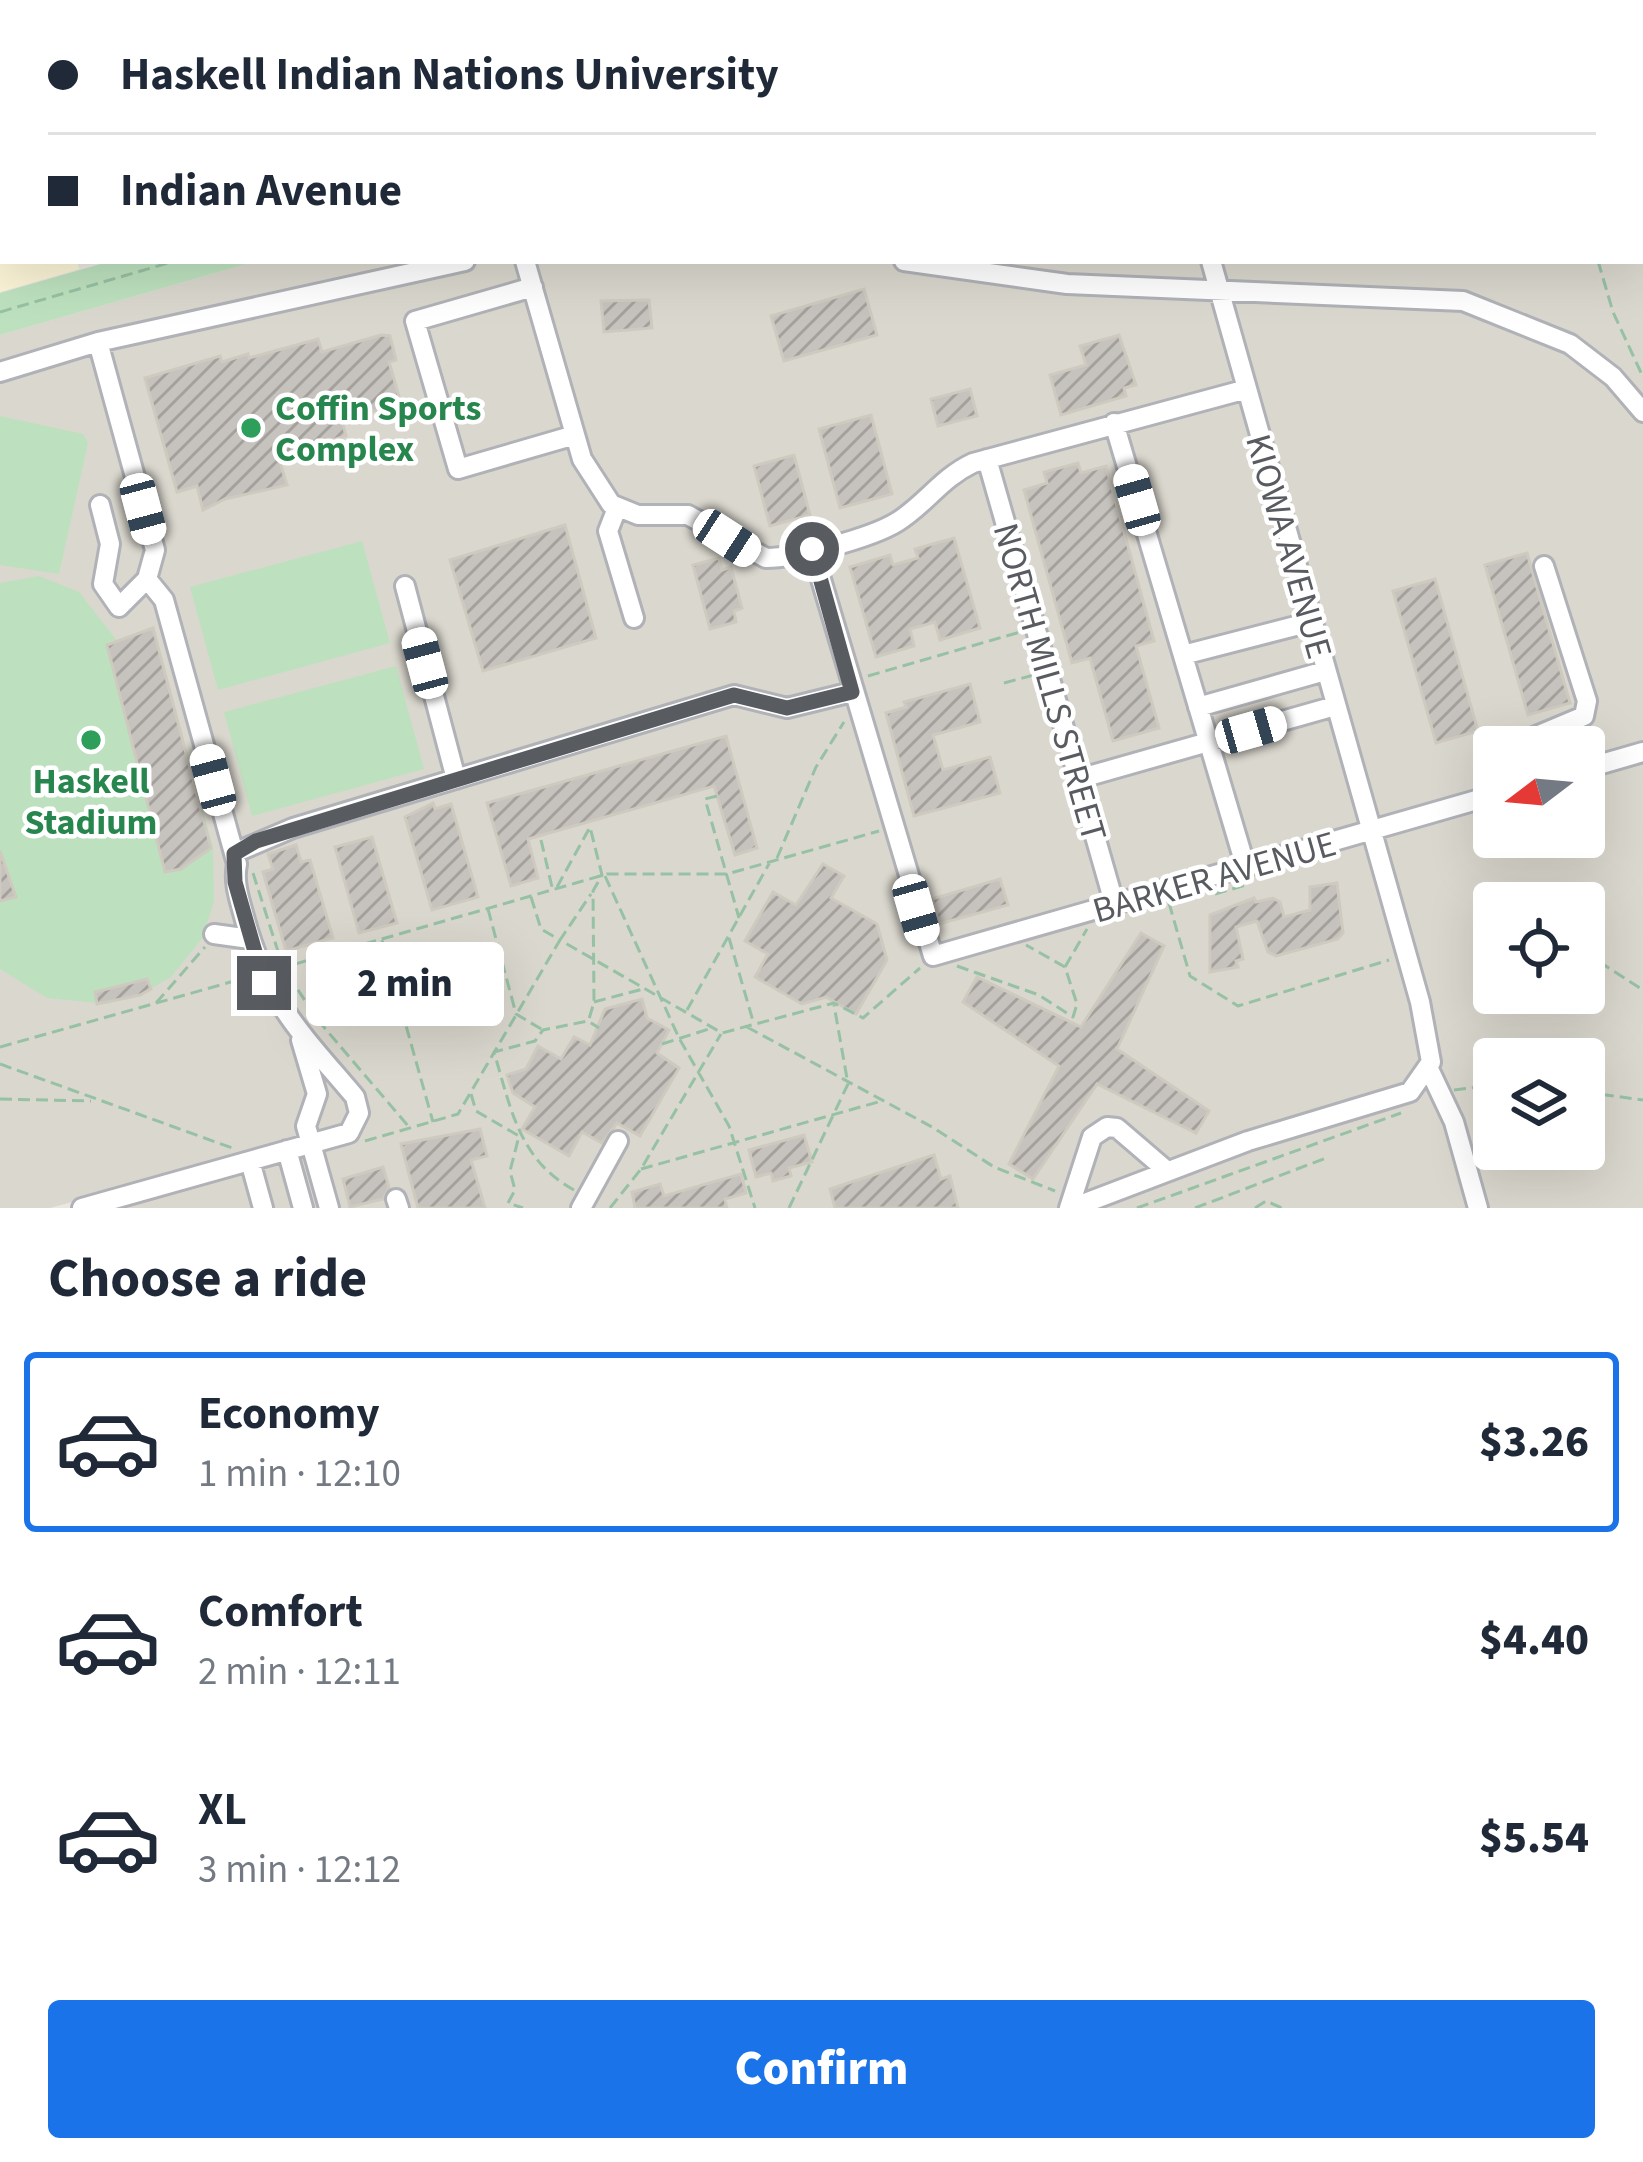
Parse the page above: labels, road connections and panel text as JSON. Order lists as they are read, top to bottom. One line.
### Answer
{"streets":{"street":["KIOWA AVENUE","NORTH MILLS STREET","BARKER AVENUE"]},"crossings":[["KIOWA AVENUE","BARKER AVENUE"],["NORTH MILLS STREET","BARKER AVENUE"]],"places":["Coffin Sports Complex","Haskell Stadium"],"north":"left","page":{"banner":["Haskell Indian Nations University","Indian Avenue"],"bubble":"2 min","heading":"Choose a ride","list":[{"name":"Economy","note":"1 min · 12:10","value":"$3.26"},{"name":"Comfort","note":"2 min · 12:11","value":"$4.40"},{"name":"XL","note":"3 min · 12:12","value":"$5.54"}],"buttons":"Confirm"}}
